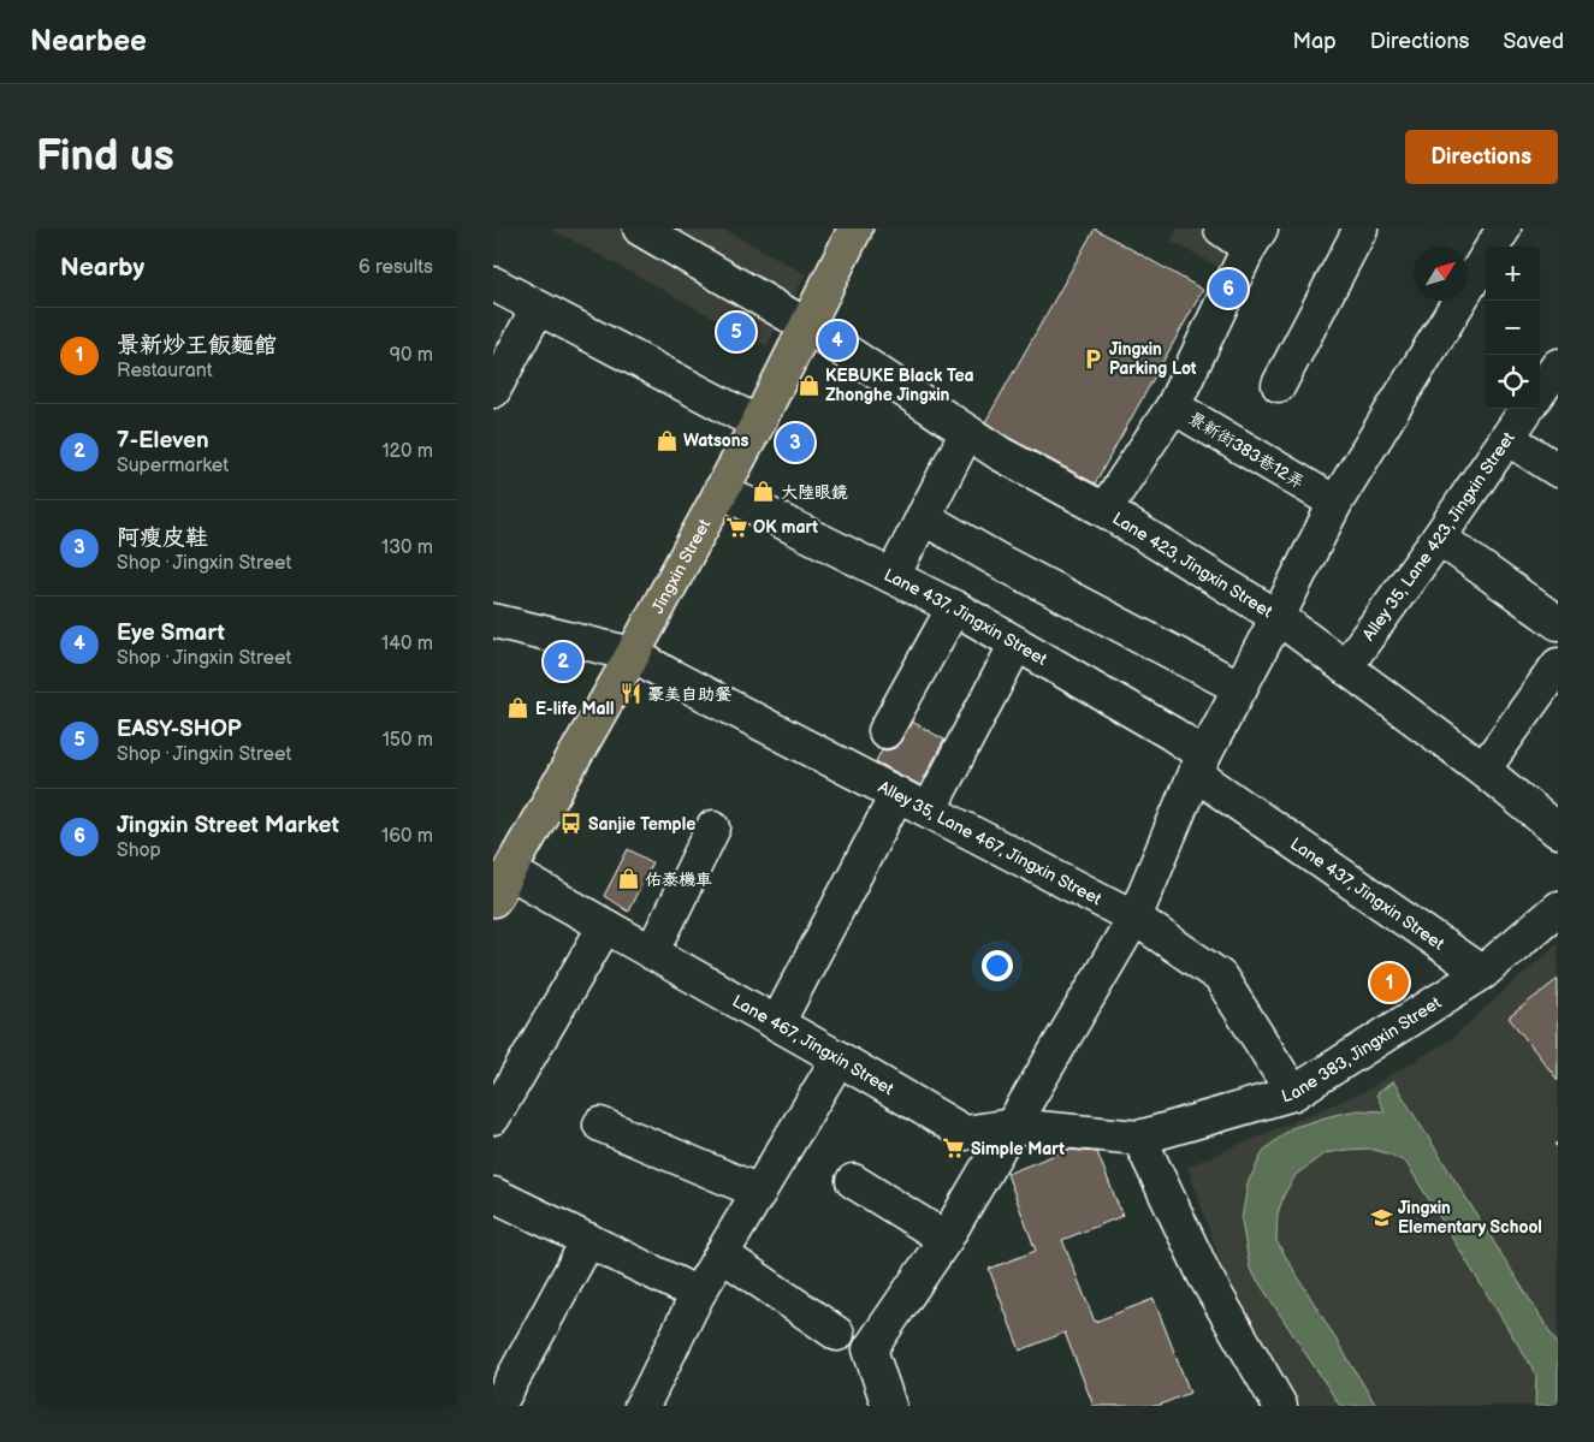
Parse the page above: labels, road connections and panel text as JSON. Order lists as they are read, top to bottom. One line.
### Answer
{"streets":{"main road":["Jingxin Street"],"street":["景新街383巷12弄","Alley 35, Lane 423, Jingxin Street","Lane 423, Jingxin Street","Lane 437, Jingxin Street","Alley 35, Lane 467, Jingxin Street","Lane 467, Jingxin Street","Lane 383, Jingxin Street"]},"crossings":[["Alley 35, Lane 423, Jingxin Street","Lane 423, Jingxin Street"],["Lane 423, Jingxin Street","Jingxin Street"],["Jingxin Street","Lane 437, Jingxin Street"],["Jingxin Street","Alley 35, Lane 467, Jingxin Street"],["Jingxin Street","Lane 467, Jingxin Street"],["Lane 437, Jingxin Street","Lane 383, Jingxin Street"],["Alley 35, Lane 467, Jingxin Street","Lane 383, Jingxin Street"],["Lane 467, Jingxin Street","Lane 383, Jingxin Street"]],"places":{"parking":["Jingxin Parking Lot"],"shop":["KEBUKE Black Tea Zhonghe Jingxin","Watsons","大陸眼鏡","E-life Mall","佑泰機車"],"supermarket":["OK mart","Simple Mart"],"restaurant":["豪美自助餐"],"bus stop":["Sanjie Temple"],"school or university":["Jingxin Elementary School"]},"north":"top right","page":{"header":"Nearbee","nav":["Map","Directions","Saved"],"buttons":"Directions","title":"Find us","heading":["Nearby","6 results"],"map_buttons":["+","−"],"pins":["6","5","4","3","2","1"],"list":[{"mark":"1","name":"景新炒王飯麵館","note":"Restaurant","value":"90 m"},{"mark":"2","name":"7-Eleven","note":"Supermarket","value":"120 m"},{"mark":"3","name":"阿瘦皮鞋","note":"Shop · Jingxin Street","value":"130 m"},{"mark":"4","name":"Eye Smart","note":"Shop · Jingxin Street","value":"140 m"},{"mark":"5","name":"EASY-SHOP","note":"Shop · Jingxin Street","value":"150 m"},{"mark":"6","name":"Jingxin Street Market","note":"Shop","value":"160 m"}]}}
